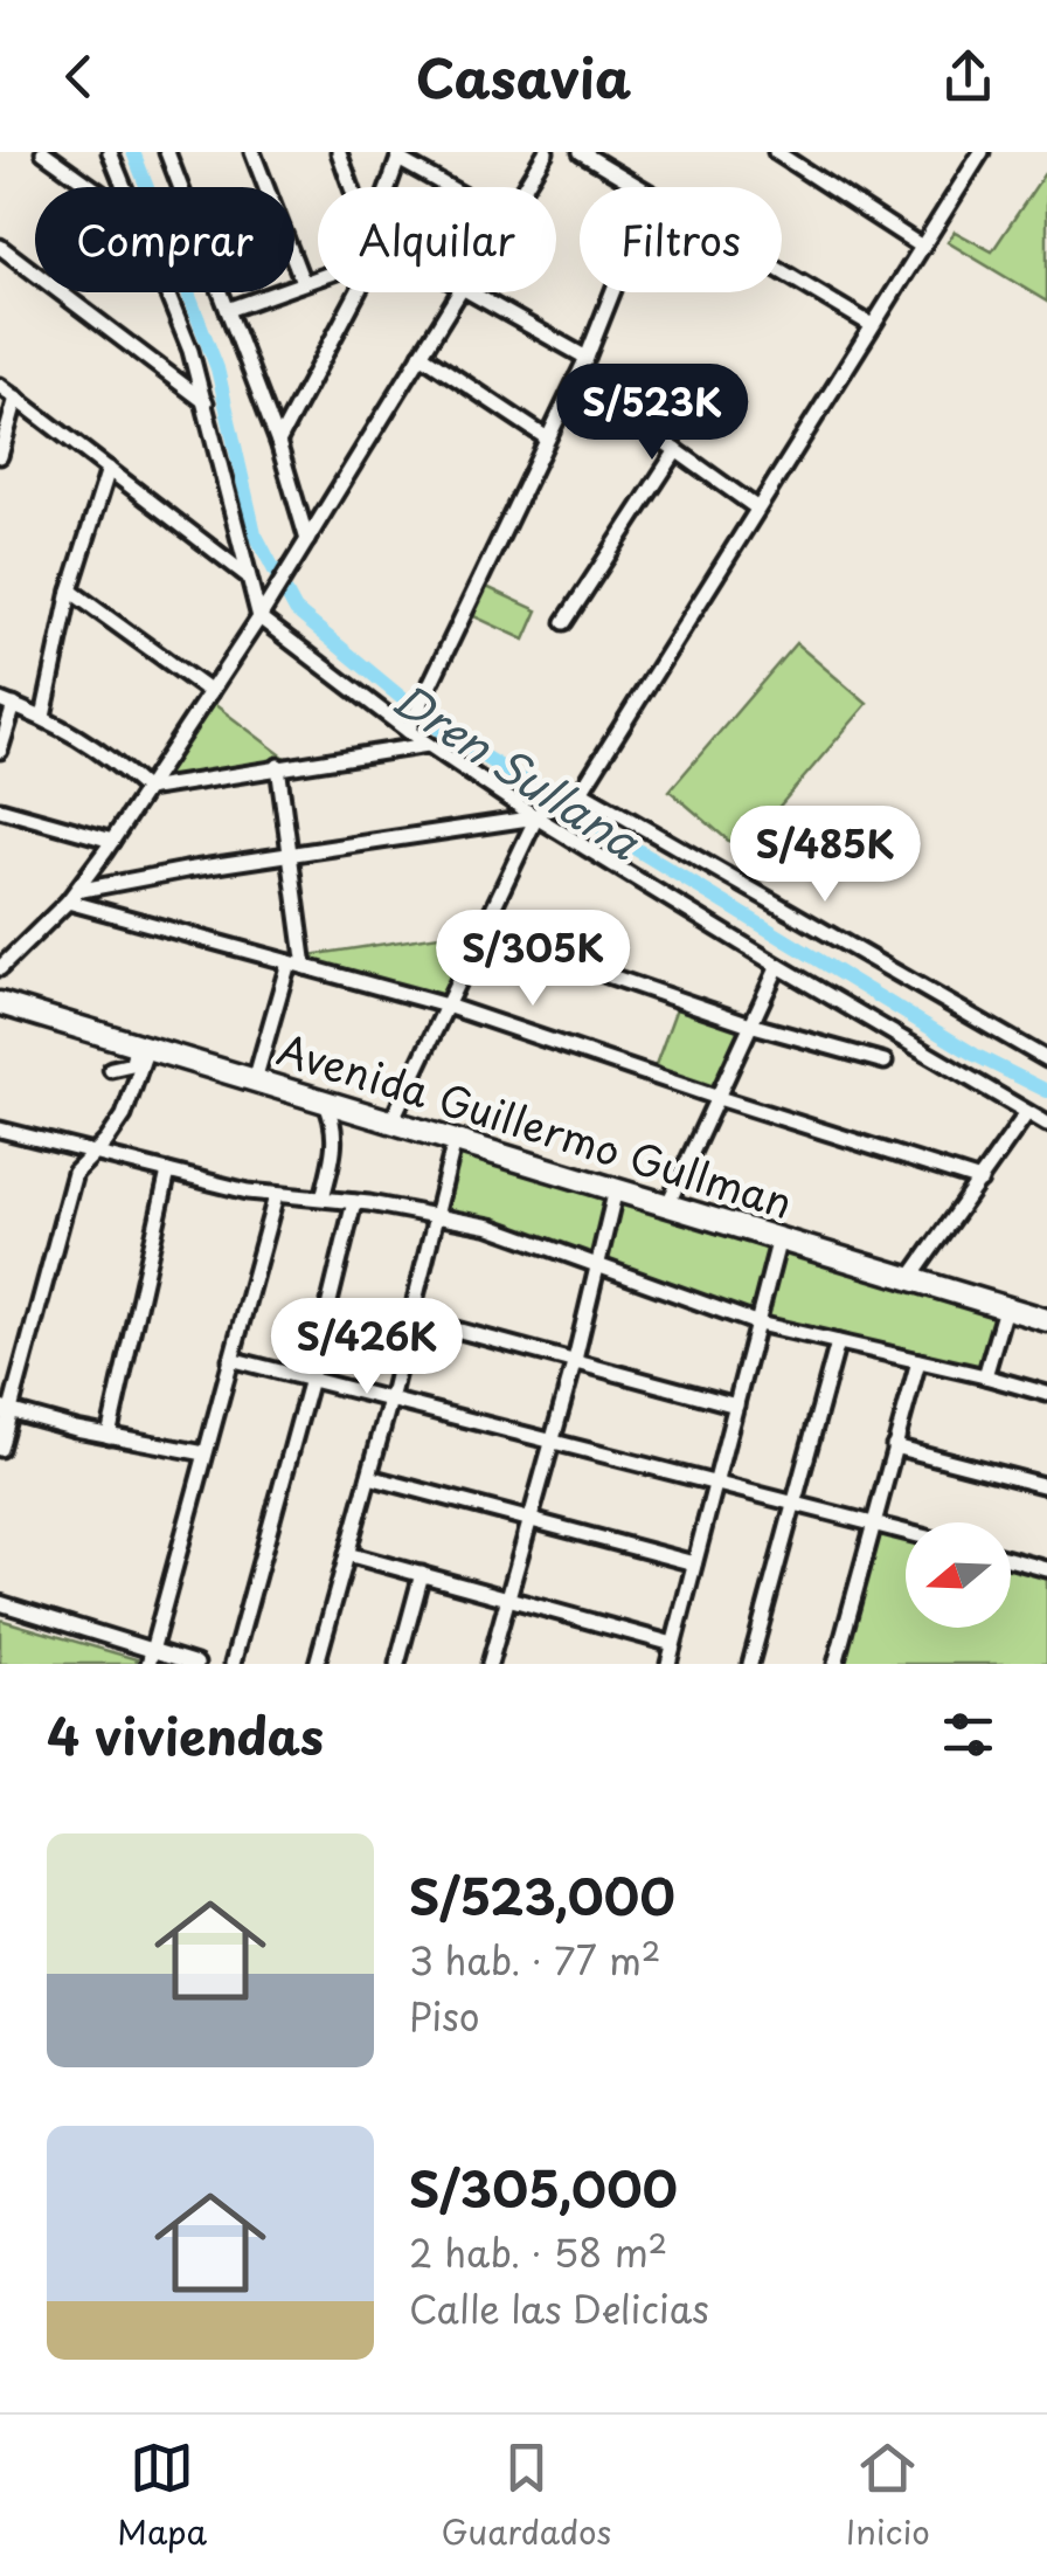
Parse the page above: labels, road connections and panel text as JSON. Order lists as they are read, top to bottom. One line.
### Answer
{"streets":{"main road":["Avenida Guillermo Gullman"]},"water":["Dren Sullana"],"north":"left","page":{"header":"Casavia","chip":["Comprar","Alquilar","Filtros"],"price":["S/523K","S/485K","S/305K","S/426K"],"heading":"4 viviendas","list":[{"name":"S/523,000","note":"3 hab. · 77 m² · Piso"},{"name":"S/305,000","note":"2 hab. · 58 m² · Calle las Delicias"}],"tabs":["Mapa","Guardados","Inicio"]}}
